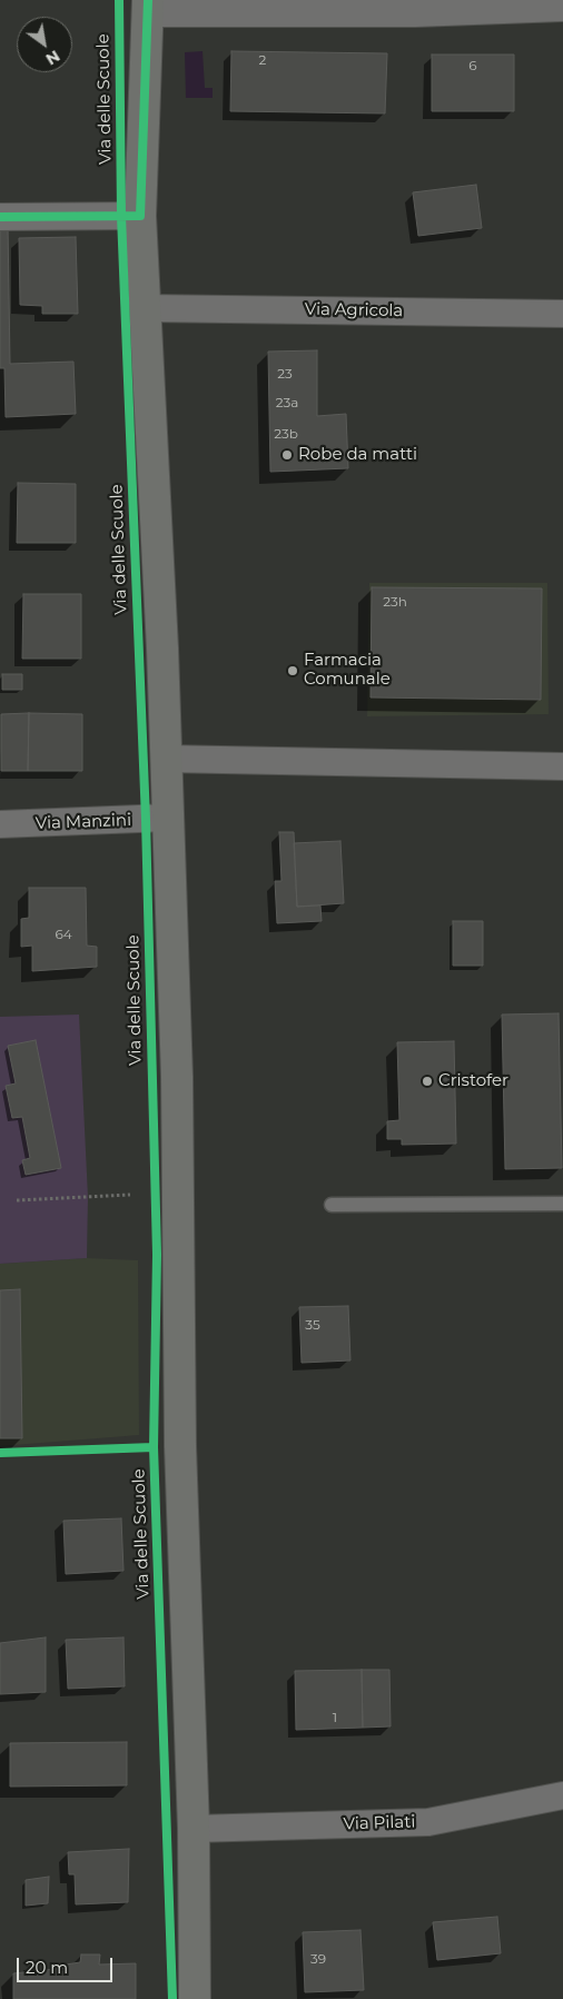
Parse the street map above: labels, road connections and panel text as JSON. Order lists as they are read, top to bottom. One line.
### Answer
{"streets":{"street":["Via Agricola","Via Manzini","Via Pilati"],"cycle path":["Via delle Scuole"]},"places":["Robe da matti","Farmacia Comunale","Cristofer"],"house_numbers":["2","6","23","23a","23b","23h","64","35","1","39"],"scale_bar":"20 m","north":"bottom right"}
